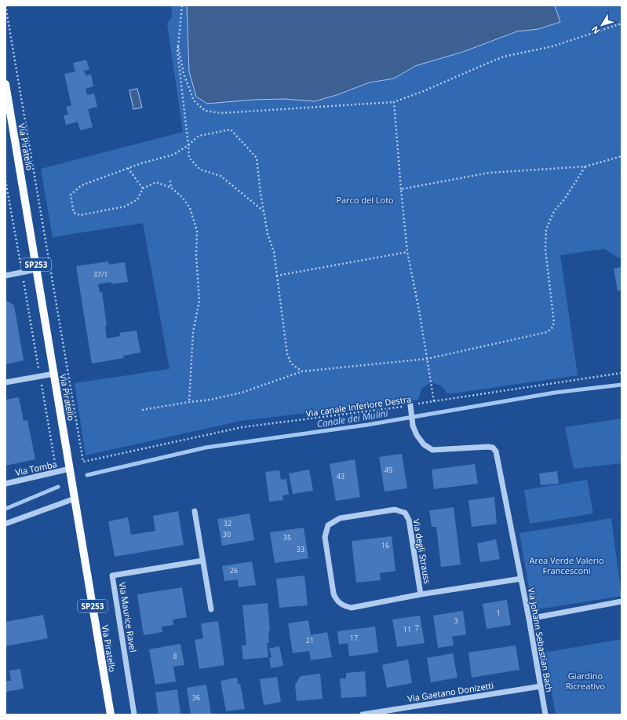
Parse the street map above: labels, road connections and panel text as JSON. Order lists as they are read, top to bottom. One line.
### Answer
{"streets":{"main road":["Via Piratello","SP253"],"street":["Via Tomba","Via degli Strauss","Via Maurice Ravel","Via Johann Sebastian Bach","Via Gaetano Donizetti"],"path":["Via canale Inferiore Destra"]},"crossings":[["Via Piratello","Via Tomba"],["Via canale Inferiore Destra","Via Johann Sebastian Bach"],["Via degli Strauss","Via Johann Sebastian Bach"],["Via Johann Sebastian Bach","Via Gaetano Donizetti"]],"water":["Canale dei Mulini"],"parks":["Parco del Loto","Area Verde Valerio Francesconi","Giardino Ricreativo"],"house_numbers":["37/1","49","43","32","30","35","16","33","26","1","3","7","11","17","21","8","36"],"north":"bottom left"}
